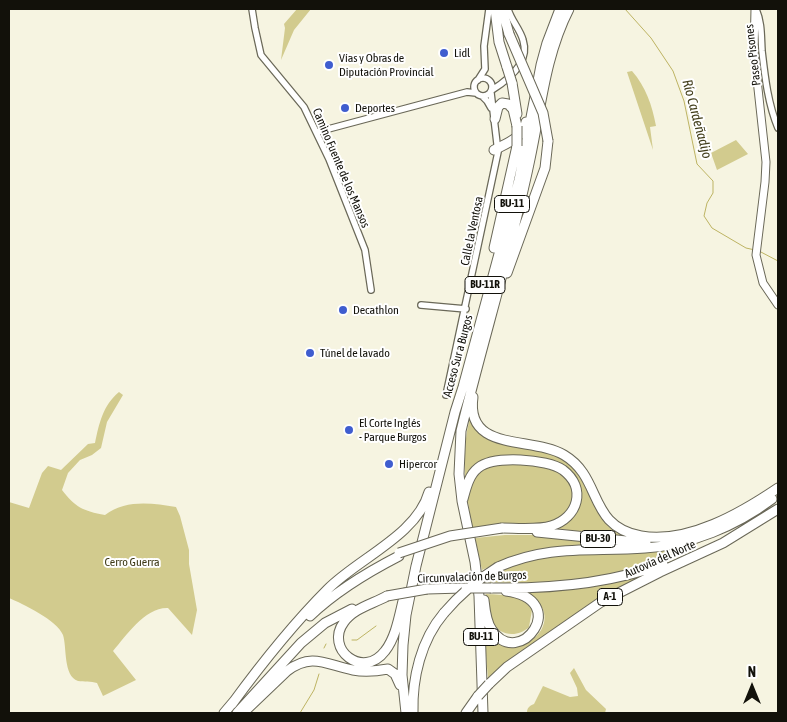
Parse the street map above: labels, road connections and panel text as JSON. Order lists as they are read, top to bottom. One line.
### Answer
{"streets":{"highway":["BU-11","BU-11R","Acceso Sur a Burgos","BU-30","Autovía del Norte","Circunvalación de Burgos","A-1"],"main road":["Paseo Pisones"],"street":["Camino Fuente de los Mansos","Calle la Ventosa"]},"crossings":[["BU-11R","Acceso Sur a Burgos"],["BU-30","Autovía del Norte"],["Autovía del Norte","Circunvalación de Burgos"]],"water":["Río Cardeñadijo"],"parks":["Cerro Guerra"],"places":["Lidl","Vías y Obras de Diputación Provincial","Deportes","Decathlon","Túnel de lavado","El Corte Inglés - Parque Burgos","Hipercor"],"north":"top"}
